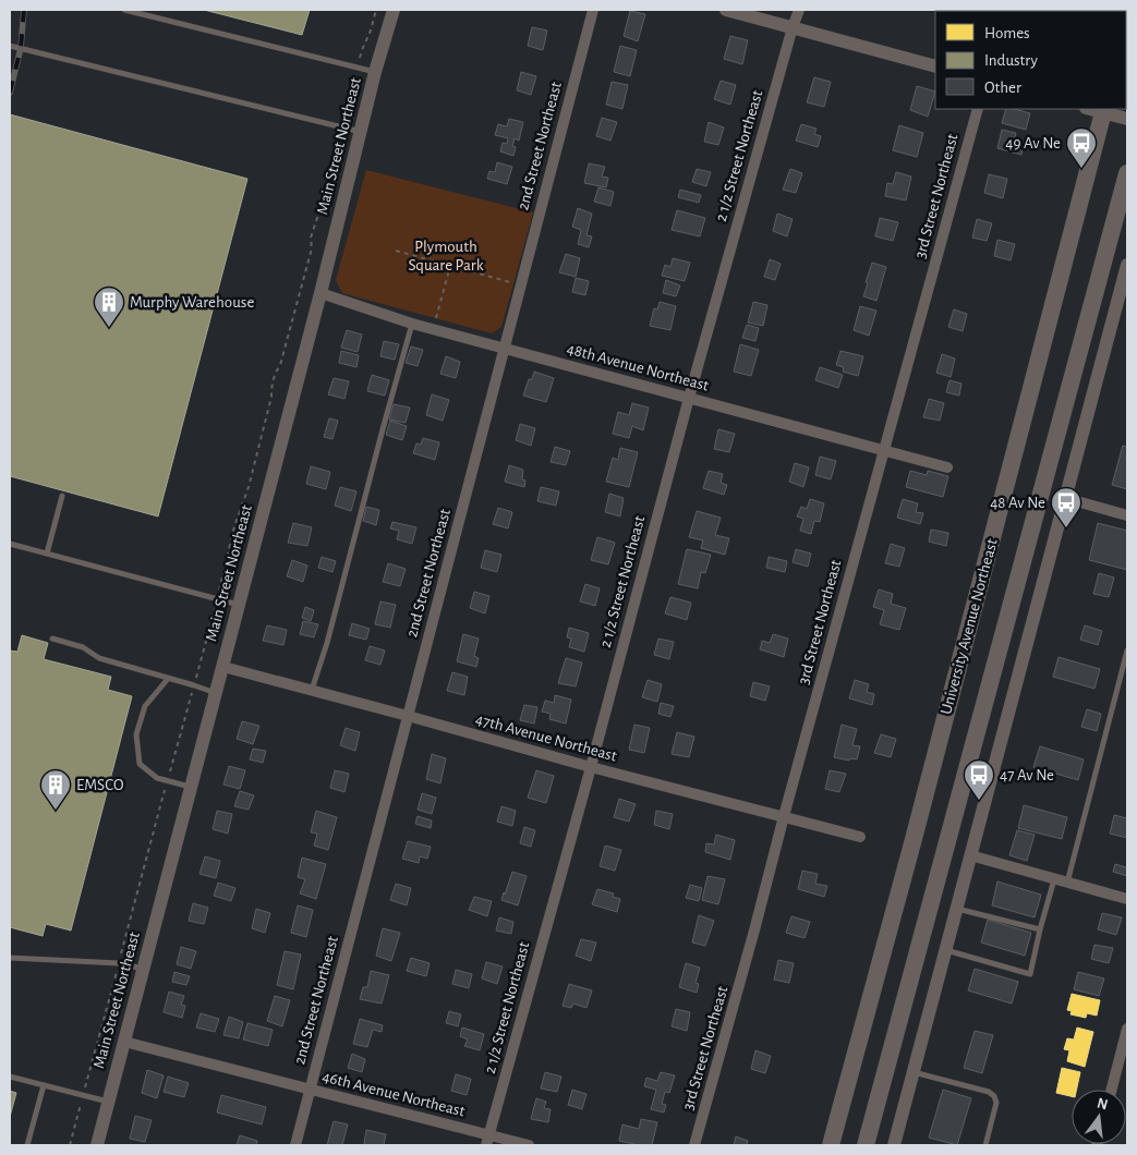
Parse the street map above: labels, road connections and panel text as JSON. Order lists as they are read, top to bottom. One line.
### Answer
{"streets":{"main road":["University Avenue Northeast"],"street":["Main Street Northeast","2nd Street Northeast","2 1/2 Street Northeast","3rd Street Northeast","48th Avenue Northeast","47th Avenue Northeast","46th Avenue Northeast"]},"crossings":[["Main Street Northeast","48th Avenue Northeast"],["Main Street Northeast","47th Avenue Northeast"],["Main Street Northeast","46th Avenue Northeast"],["2nd Street Northeast","48th Avenue Northeast"],["2nd Street Northeast","47th Avenue Northeast"],["2nd Street Northeast","46th Avenue Northeast"],["2 1/2 Street Northeast","48th Avenue Northeast"],["2 1/2 Street Northeast","47th Avenue Northeast"],["2 1/2 Street Northeast","46th Avenue Northeast"],["3rd Street Northeast","48th Avenue Northeast"],["3rd Street Northeast","47th Avenue Northeast"]],"parks":["Plymouth Square Park"],"places":{"bus stop":["49 Av Ne","48 Av Ne","47 Av Ne"],"building":["Murphy Warehouse","EMSCO"]},"legend":["Homes","Industry","Other"],"north":"top"}
